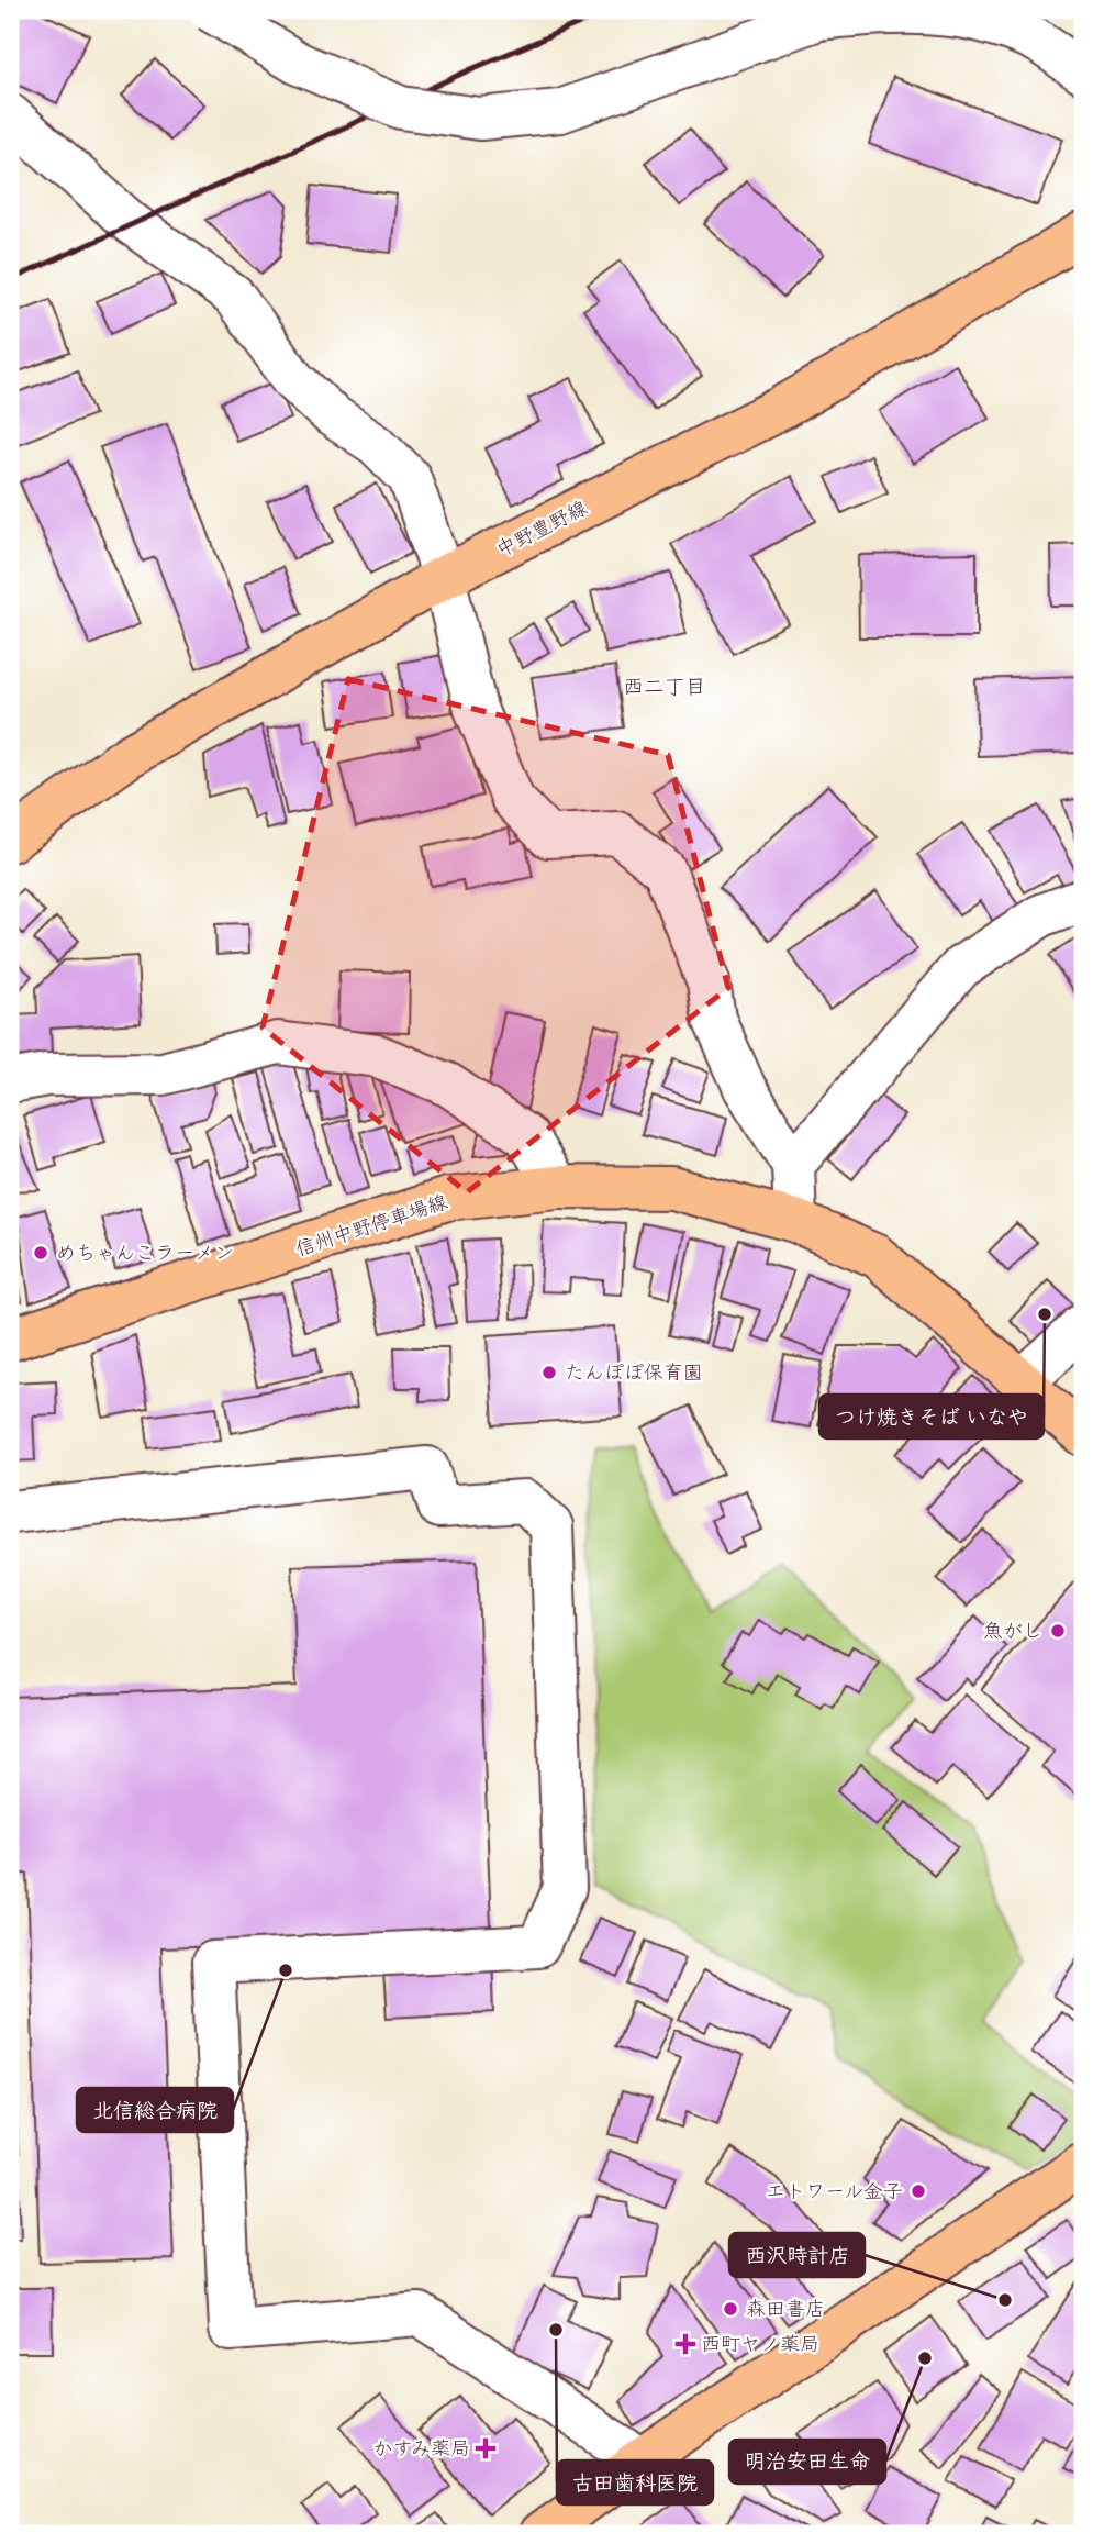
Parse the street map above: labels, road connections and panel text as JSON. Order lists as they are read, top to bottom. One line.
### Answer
{"streets":{"main road":["中野豊野線","信州中野停車場線"]},"districts":["西二丁目"],"places":{"other":["めちゃんこラーメン","つけ焼きそば いなや","たんぽぽ保育園","魚がし","北信総合病院","エトワール金子","西沢時計店","森田書店","古田歯科医院","明治安田生命"],"health":["西町ヤノ薬局","かすみ薬局"]}}
